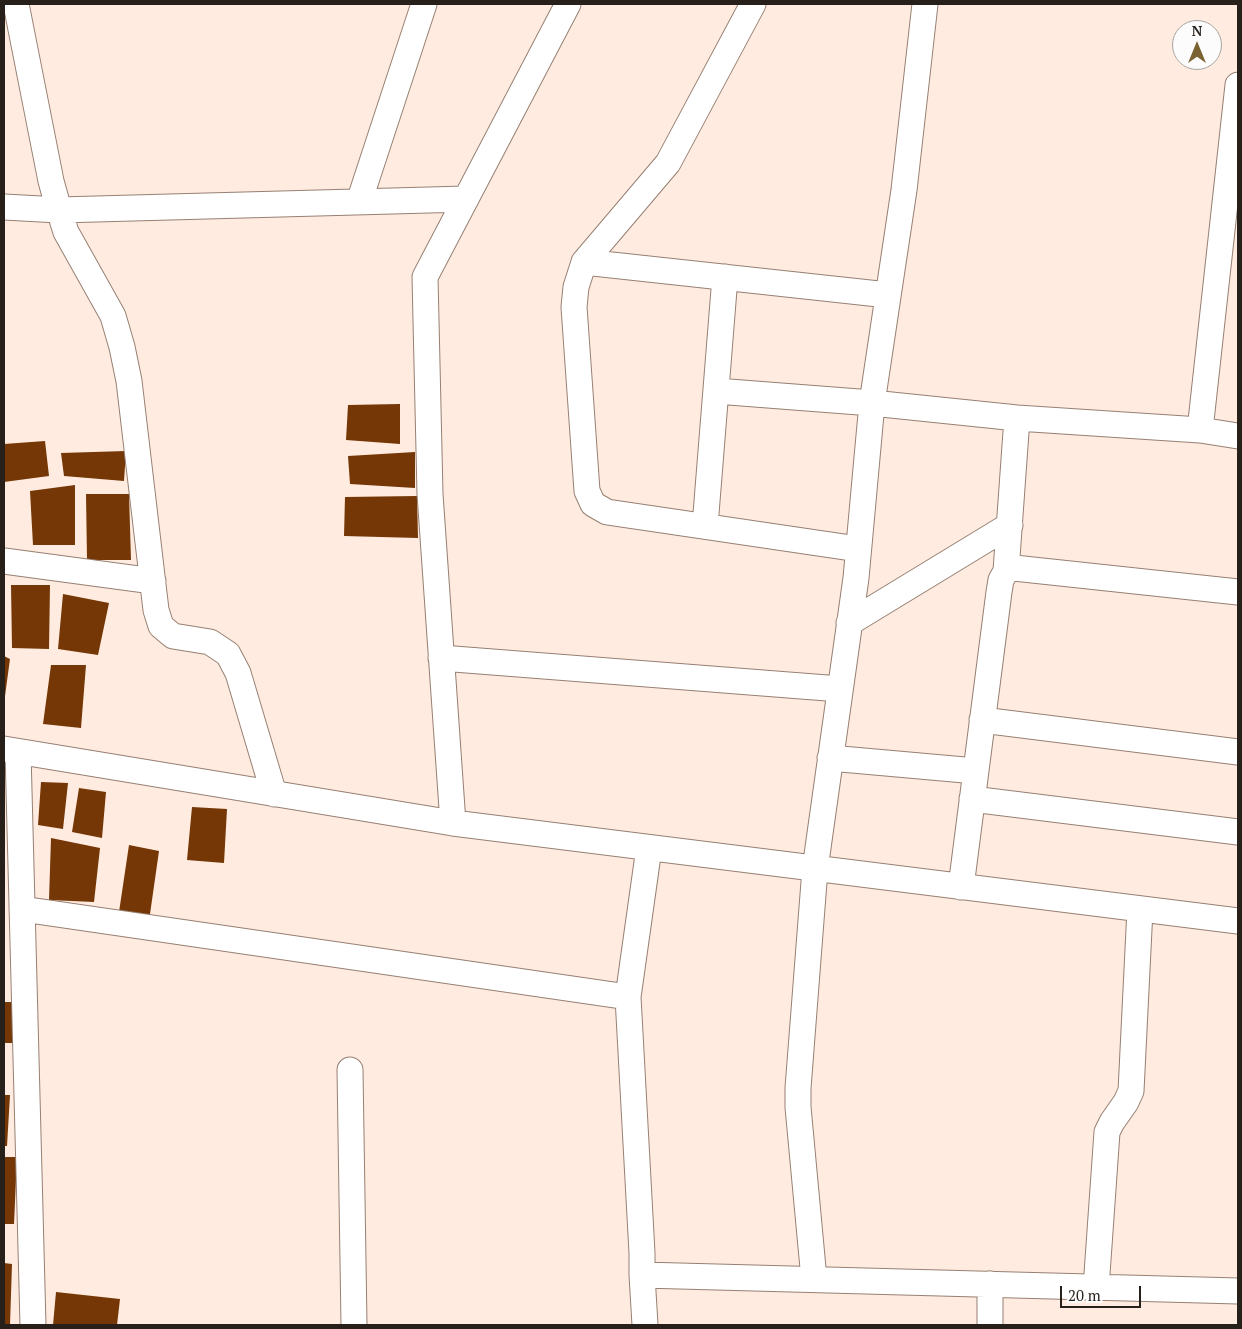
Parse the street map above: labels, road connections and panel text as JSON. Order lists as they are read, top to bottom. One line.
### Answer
{"scale_bar":"20 m","north":"top"}
